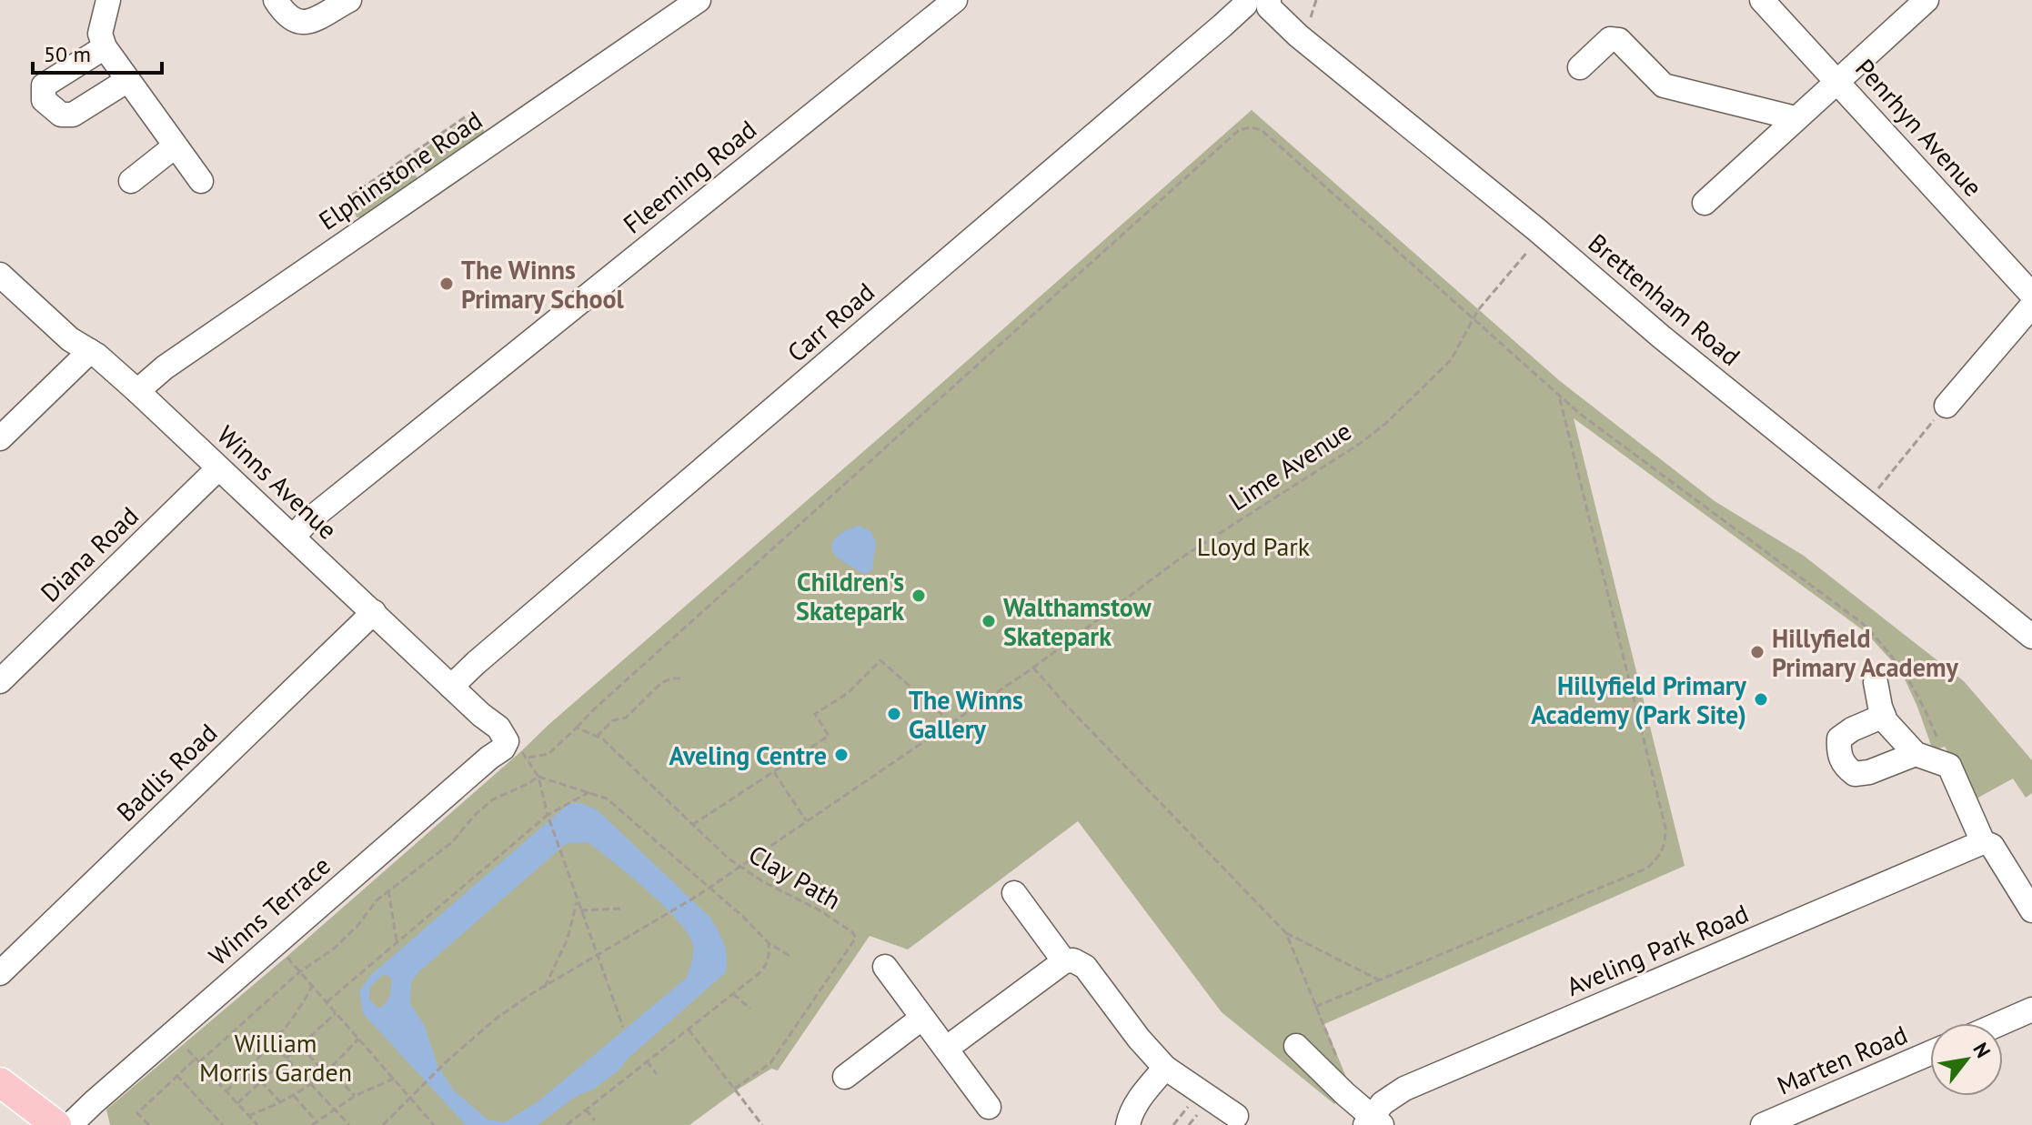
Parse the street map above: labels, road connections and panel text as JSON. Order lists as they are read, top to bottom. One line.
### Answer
{"streets":{"street":["Penrhyn Avenue","Elphinstone Road","Fleeming Road","Brettenham Road","Carr Road","Winns Avenue","Diana Road","Badlis Road","Winns Terrace","Aveling Park Road","Marten Road"],"path":["Lime Avenue","Clay Path"]},"crossings":[["Elphinstone Road","Winns Avenue"],["Fleeming Road","Winns Avenue"],["Carr Road","Winns Avenue"],["Lime Avenue","Clay Path"],["Winns Avenue","Diana Road"],["Winns Avenue","Badlis Road"],["Winns Avenue","Winns Terrace"]],"parks":["Lloyd Park","William Morris Garden"],"places":["The Winns Primary School","Children's Skatepark","Walthamstow Skatepark","Hillyfield Primary Academy","Hillyfield Primary Academy (Park Site)","The Winns Gallery","Aveling Centre"],"scale_bar":"50 m","north":"top right"}
